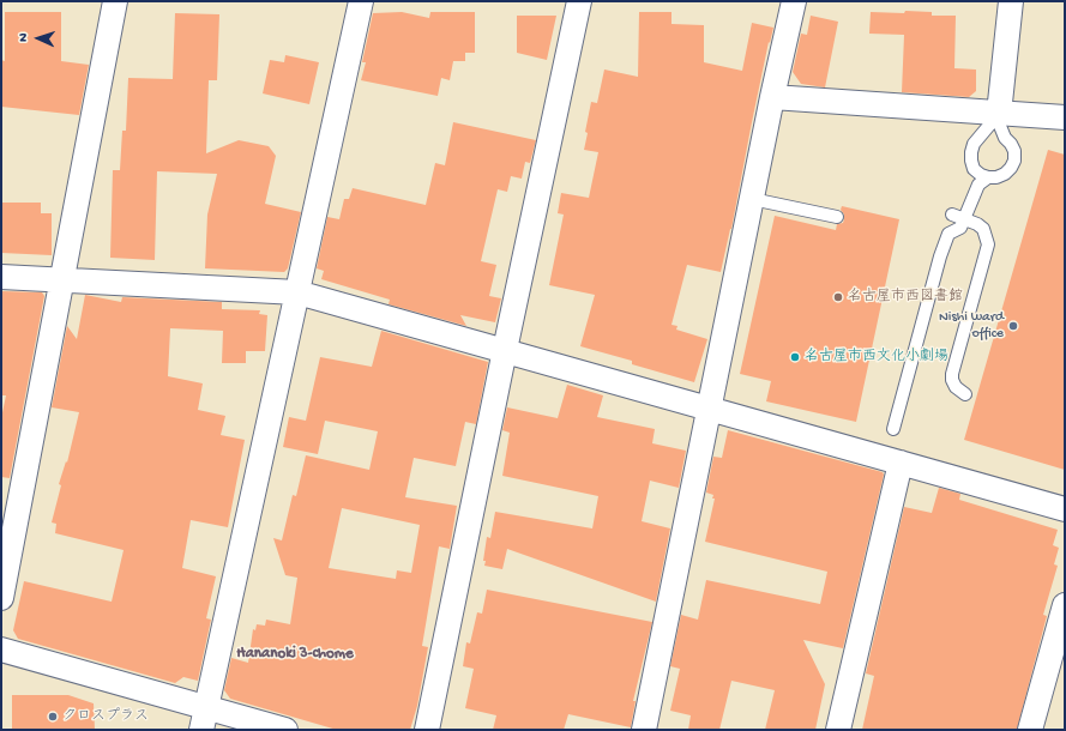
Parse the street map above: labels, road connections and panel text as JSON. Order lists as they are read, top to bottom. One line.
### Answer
{"districts":["Hananoki 3-chome"],"places":["名古屋市西図書館","Nishi ward office","名古屋市西文化小劇場","クロスプラス"],"north":"left"}
